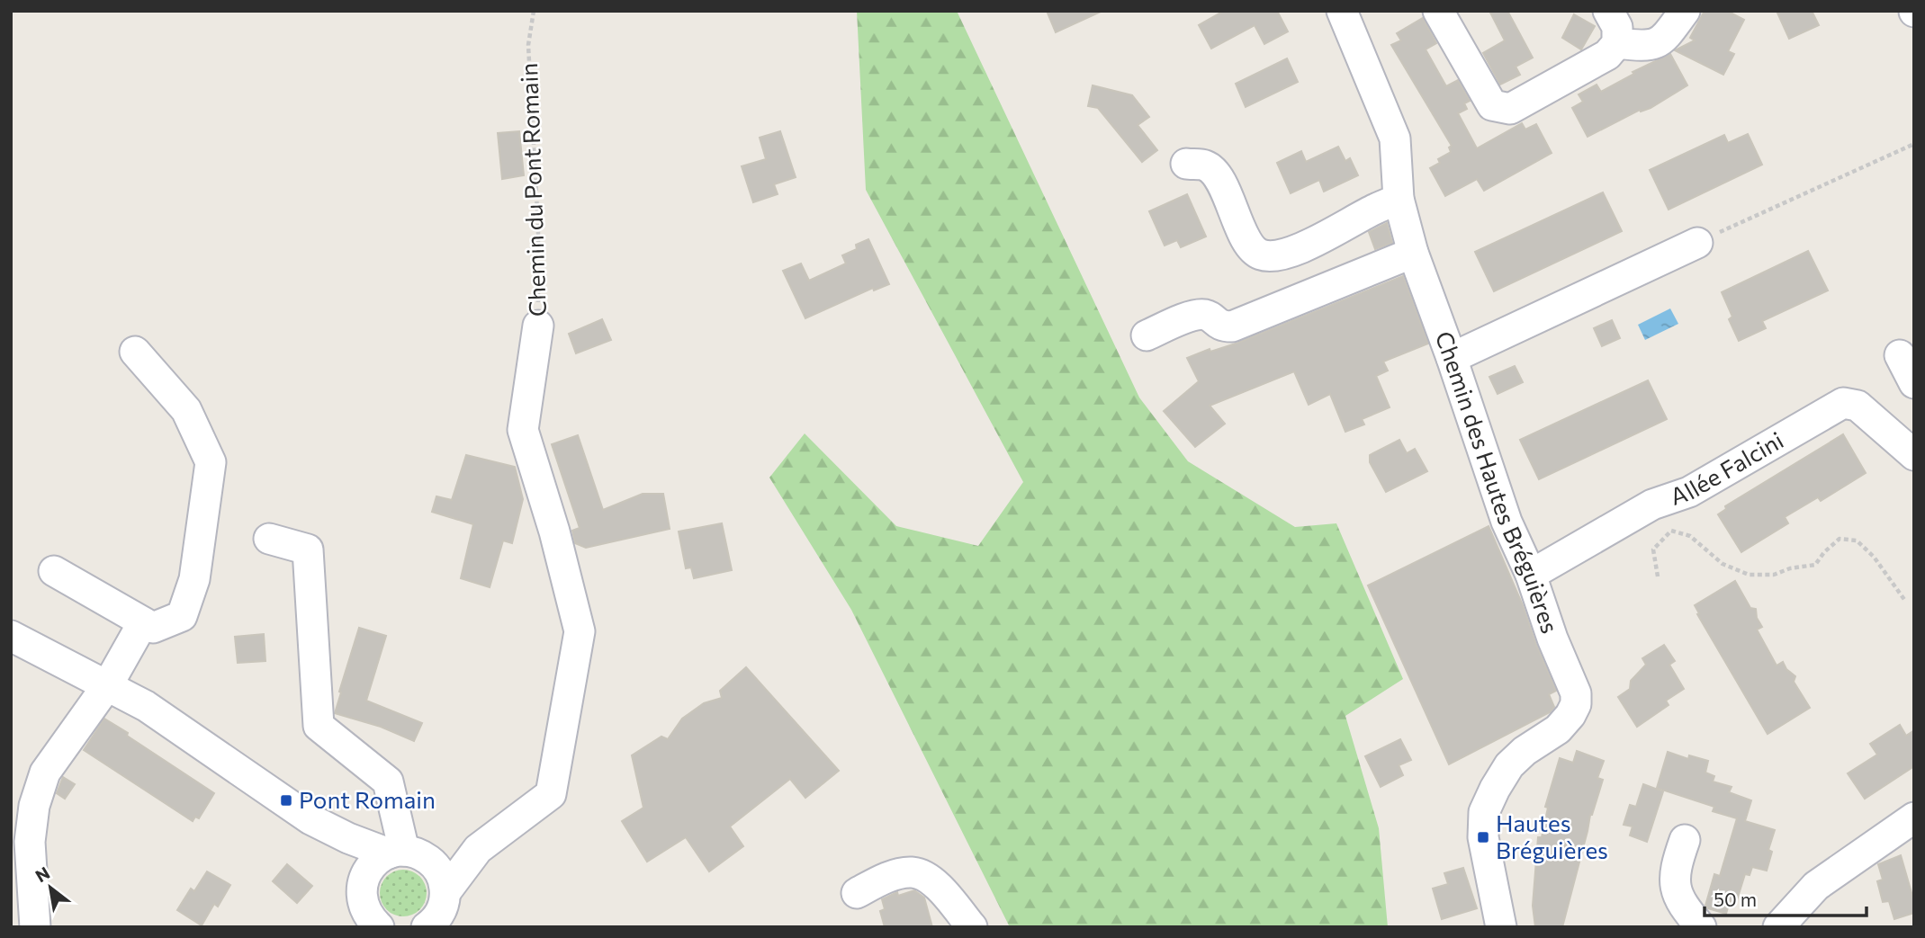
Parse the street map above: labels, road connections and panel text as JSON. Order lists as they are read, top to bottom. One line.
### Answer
{"streets":{"street":["Chemin du Pont Romain","Allée Falcini","Chemin des Hautes Bréguières"]},"crossings":[["Allée Falcini","Chemin des Hautes Bréguières"]],"places":{"transit":["Pont Romain","Hautes Bréguières"]},"scale_bar":"50 m","north":"top left"}
